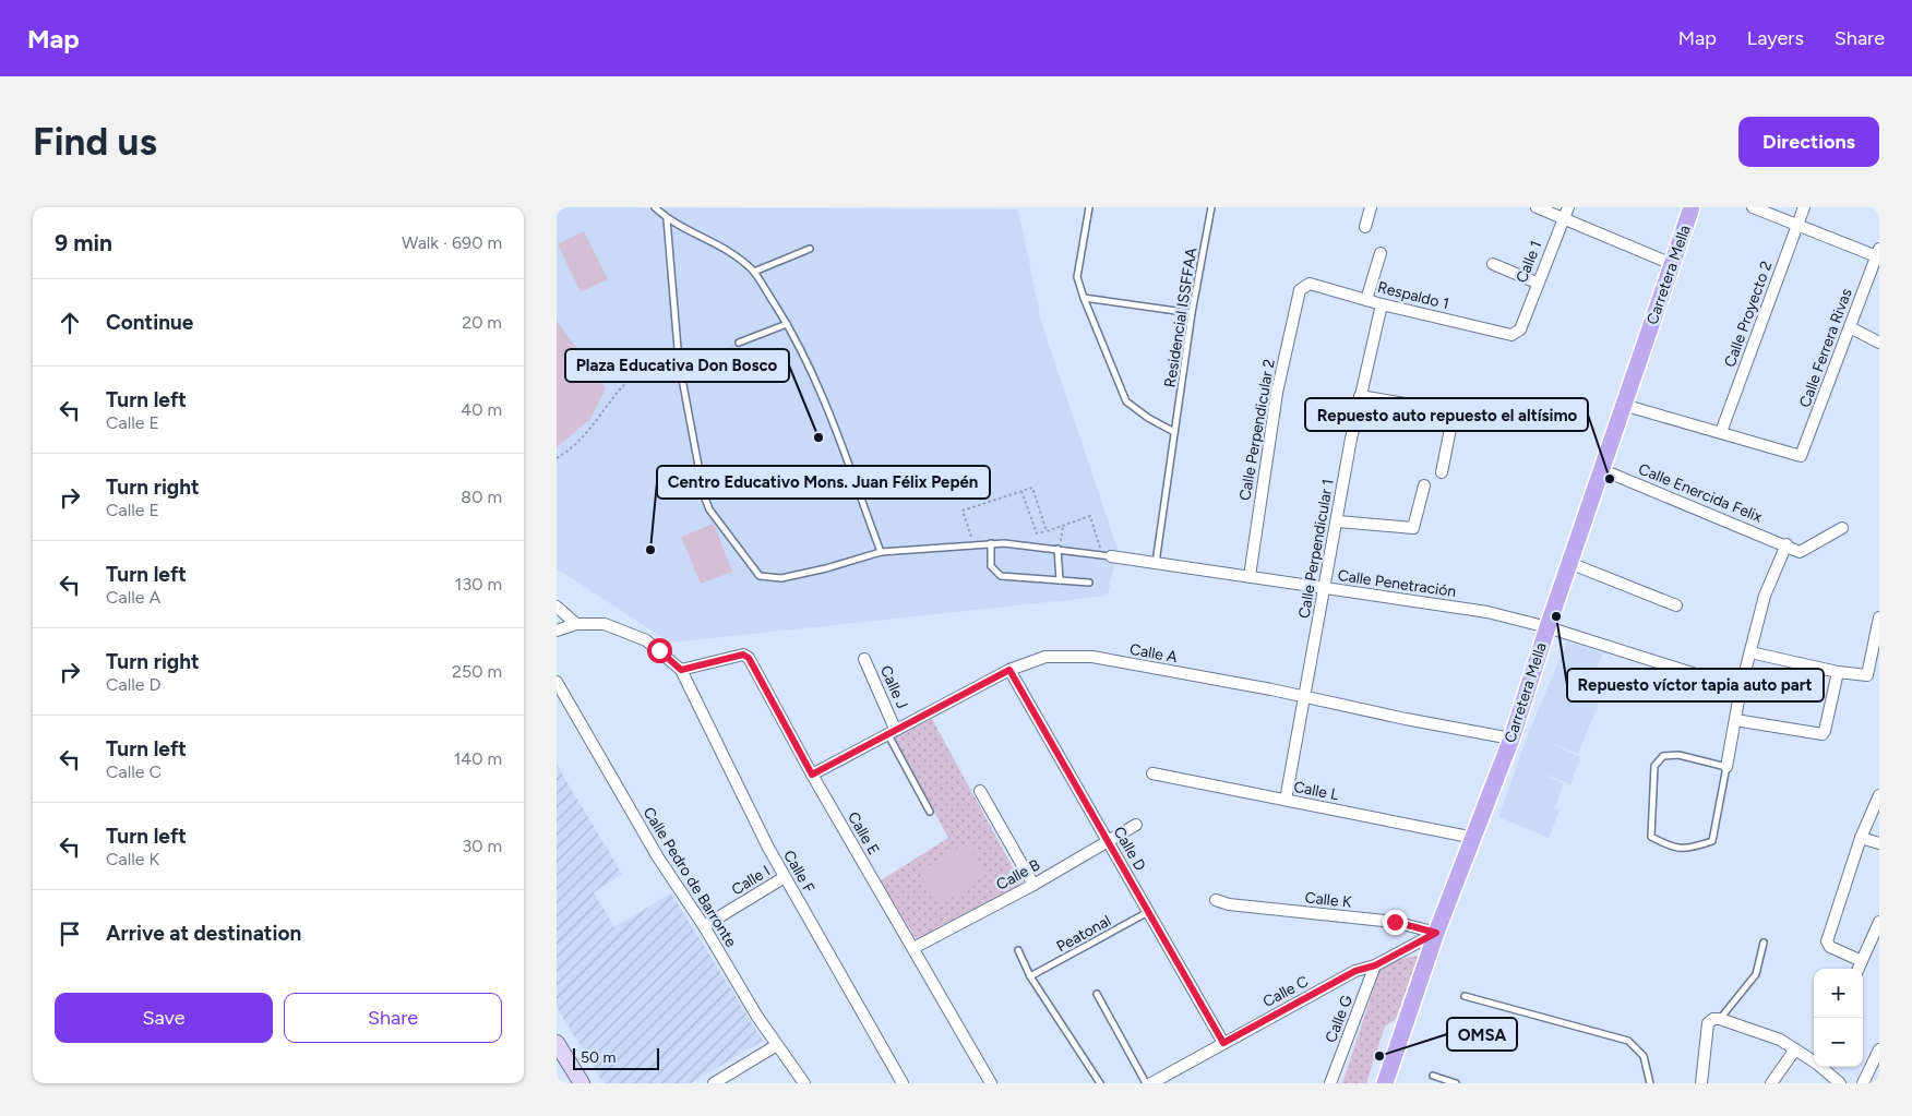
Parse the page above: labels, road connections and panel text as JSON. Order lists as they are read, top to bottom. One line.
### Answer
{"streets":{"main road":["Carretera Mella"],"street":["Calle 1","Respaldo 1","Calle Proyecto 2","Calle Ferrera Rivas","Calle Perpendicular 2","Calle Enercida Felix","Calle Perpendicular 1","Calle Penetración","Calle A","Calle J","Calle L","Calle E","Calle D","Calle F","Calle B","Calle Pedro de Barronte","Calle I","Calle K","Calle C","Calle G"],"lane":["Residencial ISSFFAA","Peatonal"]},"crossings":[["Calle 1","Respaldo 1"],["Carretera Mella","Calle Enercida Felix"],["Carretera Mella","Calle Penetración"],["Carretera Mella","Calle A"],["Carretera Mella","Calle L"],["Carretera Mella","Calle K"],["Carretera Mella","Calle C"],["Respaldo 1","Calle Perpendicular 2"],["Respaldo 1","Calle Perpendicular 1"],["Calle Proyecto 2","Calle Ferrera Rivas"],["Residencial ISSFFAA","Calle Penetración"],["Calle Perpendicular 2","Calle Penetración"],["Calle Perpendicular 1","Calle Penetración"],["Calle Perpendicular 1","Calle A"],["Calle Perpendicular 1","Calle L"],["Calle A","Calle J"],["Calle A","Calle E"],["Calle A","Calle D"],["Calle E","Calle F"],["Calle E","Calle B"],["Calle D","Calle B"],["Calle D","Peatonal"],["Calle D","Calle C"],["Calle F","Calle I"],["Calle Pedro de Barronte","Calle I"],["Calle K","Calle C"],["Calle C","Calle G"]],"places":["Plaza Educativa Don Bosco","Repuesto auto repuesto el altísimo","Centro Educativo Mons. Juan Félix Pepén","Repuesto víctor tapia auto part","OMSA"],"scale_bar":"50 m","page":{"header":"Map","nav":["Map","Layers","Share"],"buttons":["Directions",["Save","Share"]],"title":"Find us","heading":["9 min","Walk · 690 m"],"list":[["Continue","20 m"],["Turn left","Calle E","40 m"],["Turn right","Calle E","80 m"],["Turn left","Calle A","130 m"],["Turn right","Calle D","250 m"],["Turn left","Calle C","140 m"],["Turn left","Calle K","30 m"],"Arrive at destination"],"map_buttons":["+","−"],"scale":"50 m"}}
